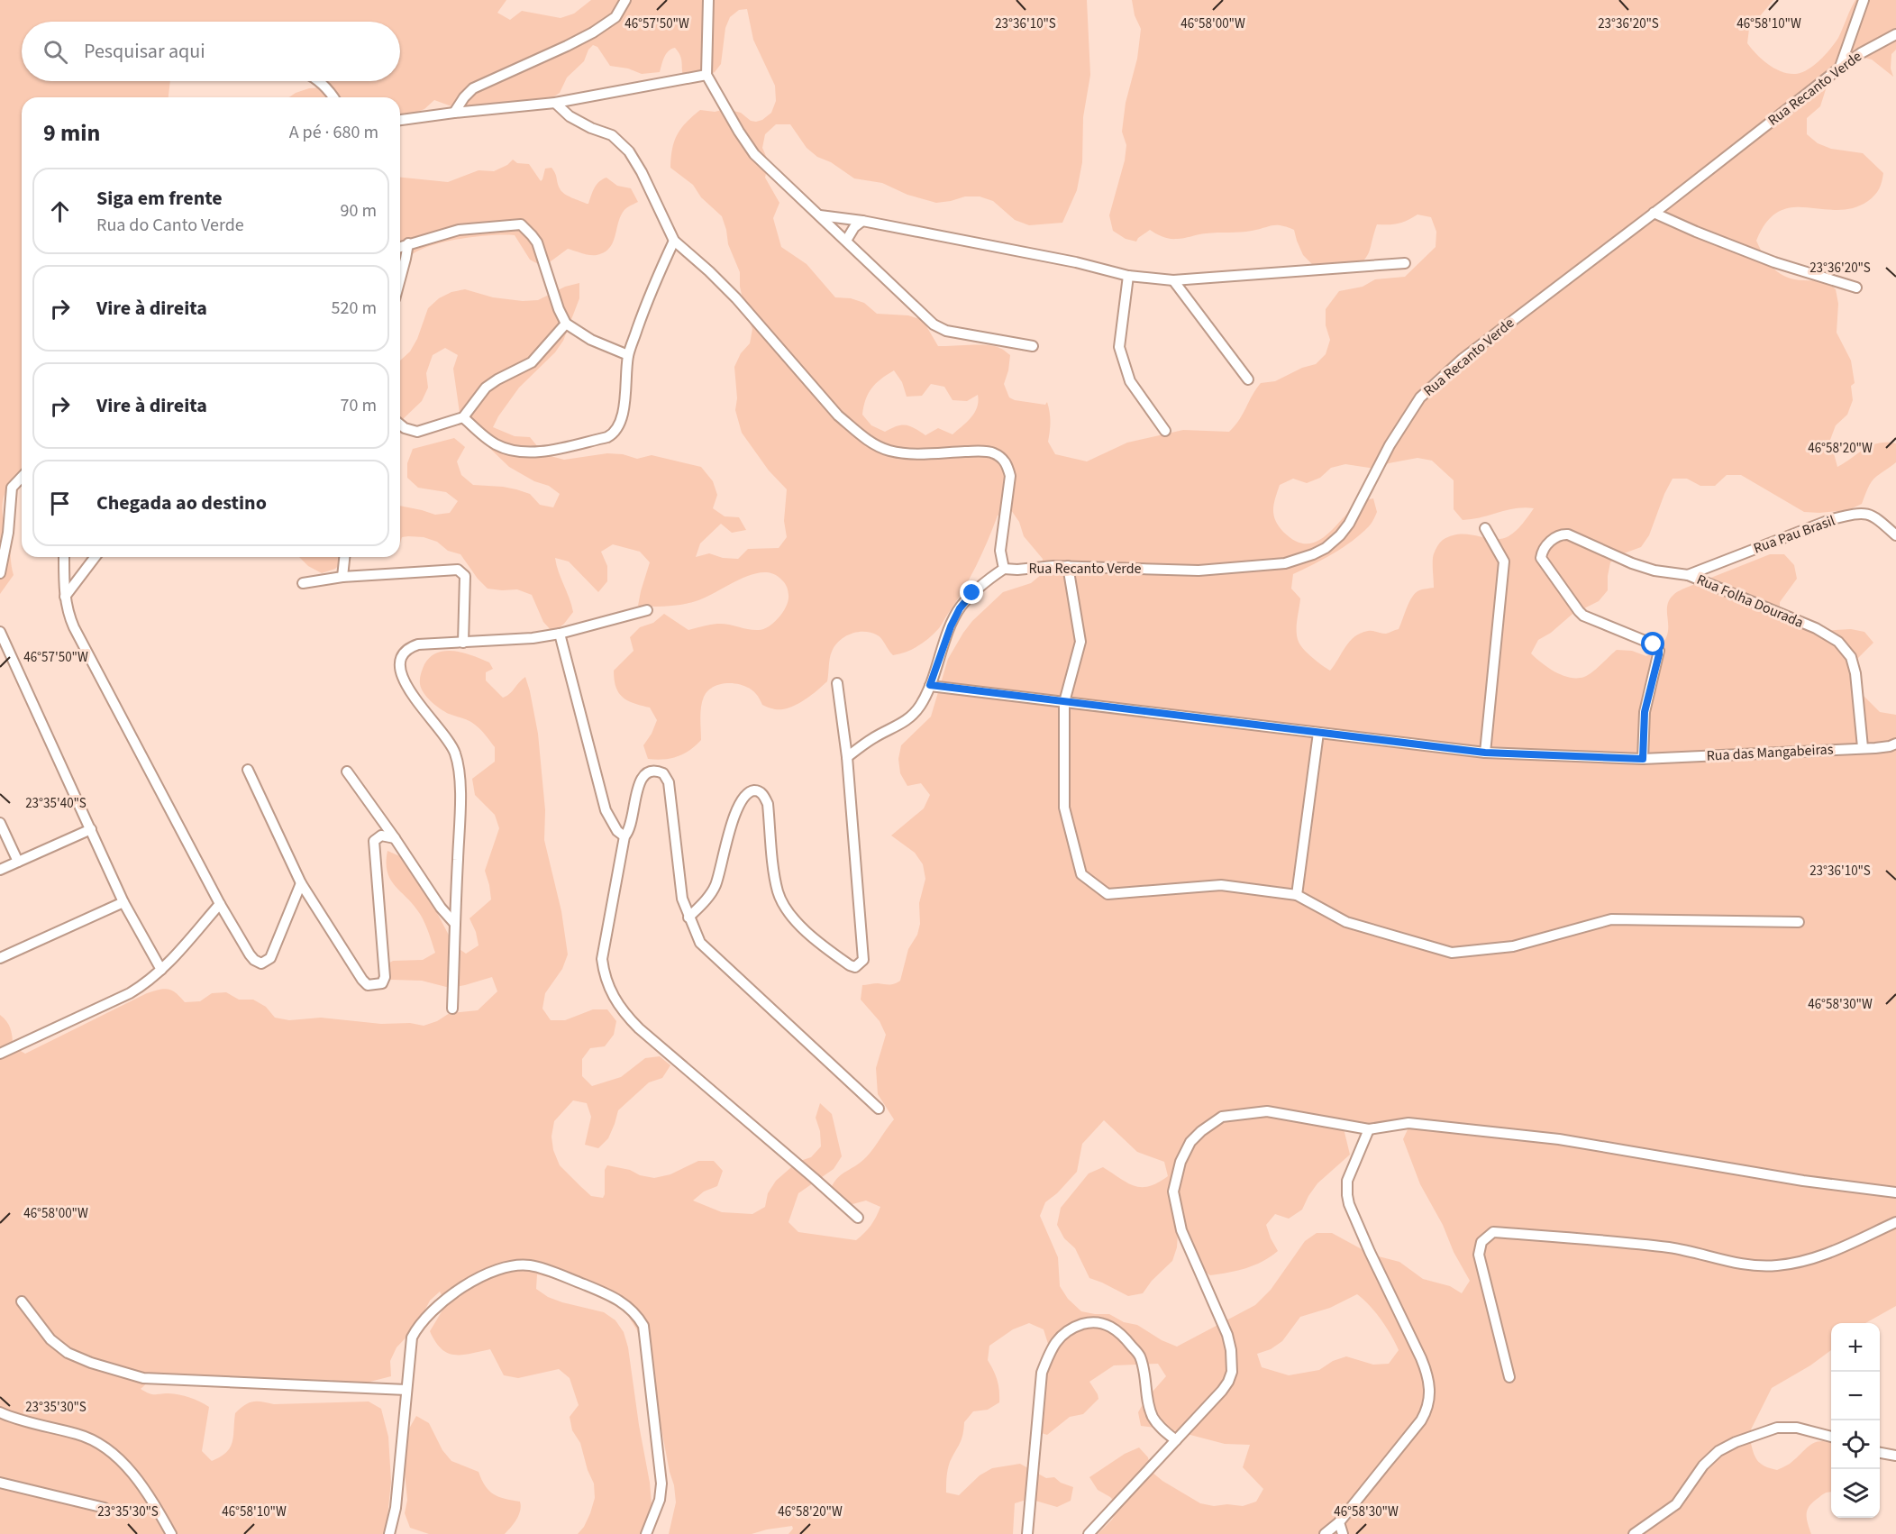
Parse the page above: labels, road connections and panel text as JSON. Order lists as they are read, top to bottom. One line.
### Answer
{"streets":{"street":["Rua Recanto Verde","Rua Pau Brasil","Rua Folha Dourada","Rua das Mangabeiras"]},"crossings":[["Rua Pau Brasil","Rua Folha Dourada"],["Rua Folha Dourada","Rua das Mangabeiras"]],"page":{"search":"Pesquisar aqui","heading":["9 min","A pé · 680 m"],"list":[["Siga em frente","Rua do Canto Verde","90 m"],["Vire à direita","520 m"],["Vire à direita","70 m"],"Chegada ao destino"],"map_buttons":["+","−"]},"coordinates":["46°57'50\"W","23°36'10\"S","46°58'00\"W","23°36'20\"S","46°58'10\"W","46°58'20\"W","23°35'40\"S","46°58'30\"W","23°35'30\"S"]}
